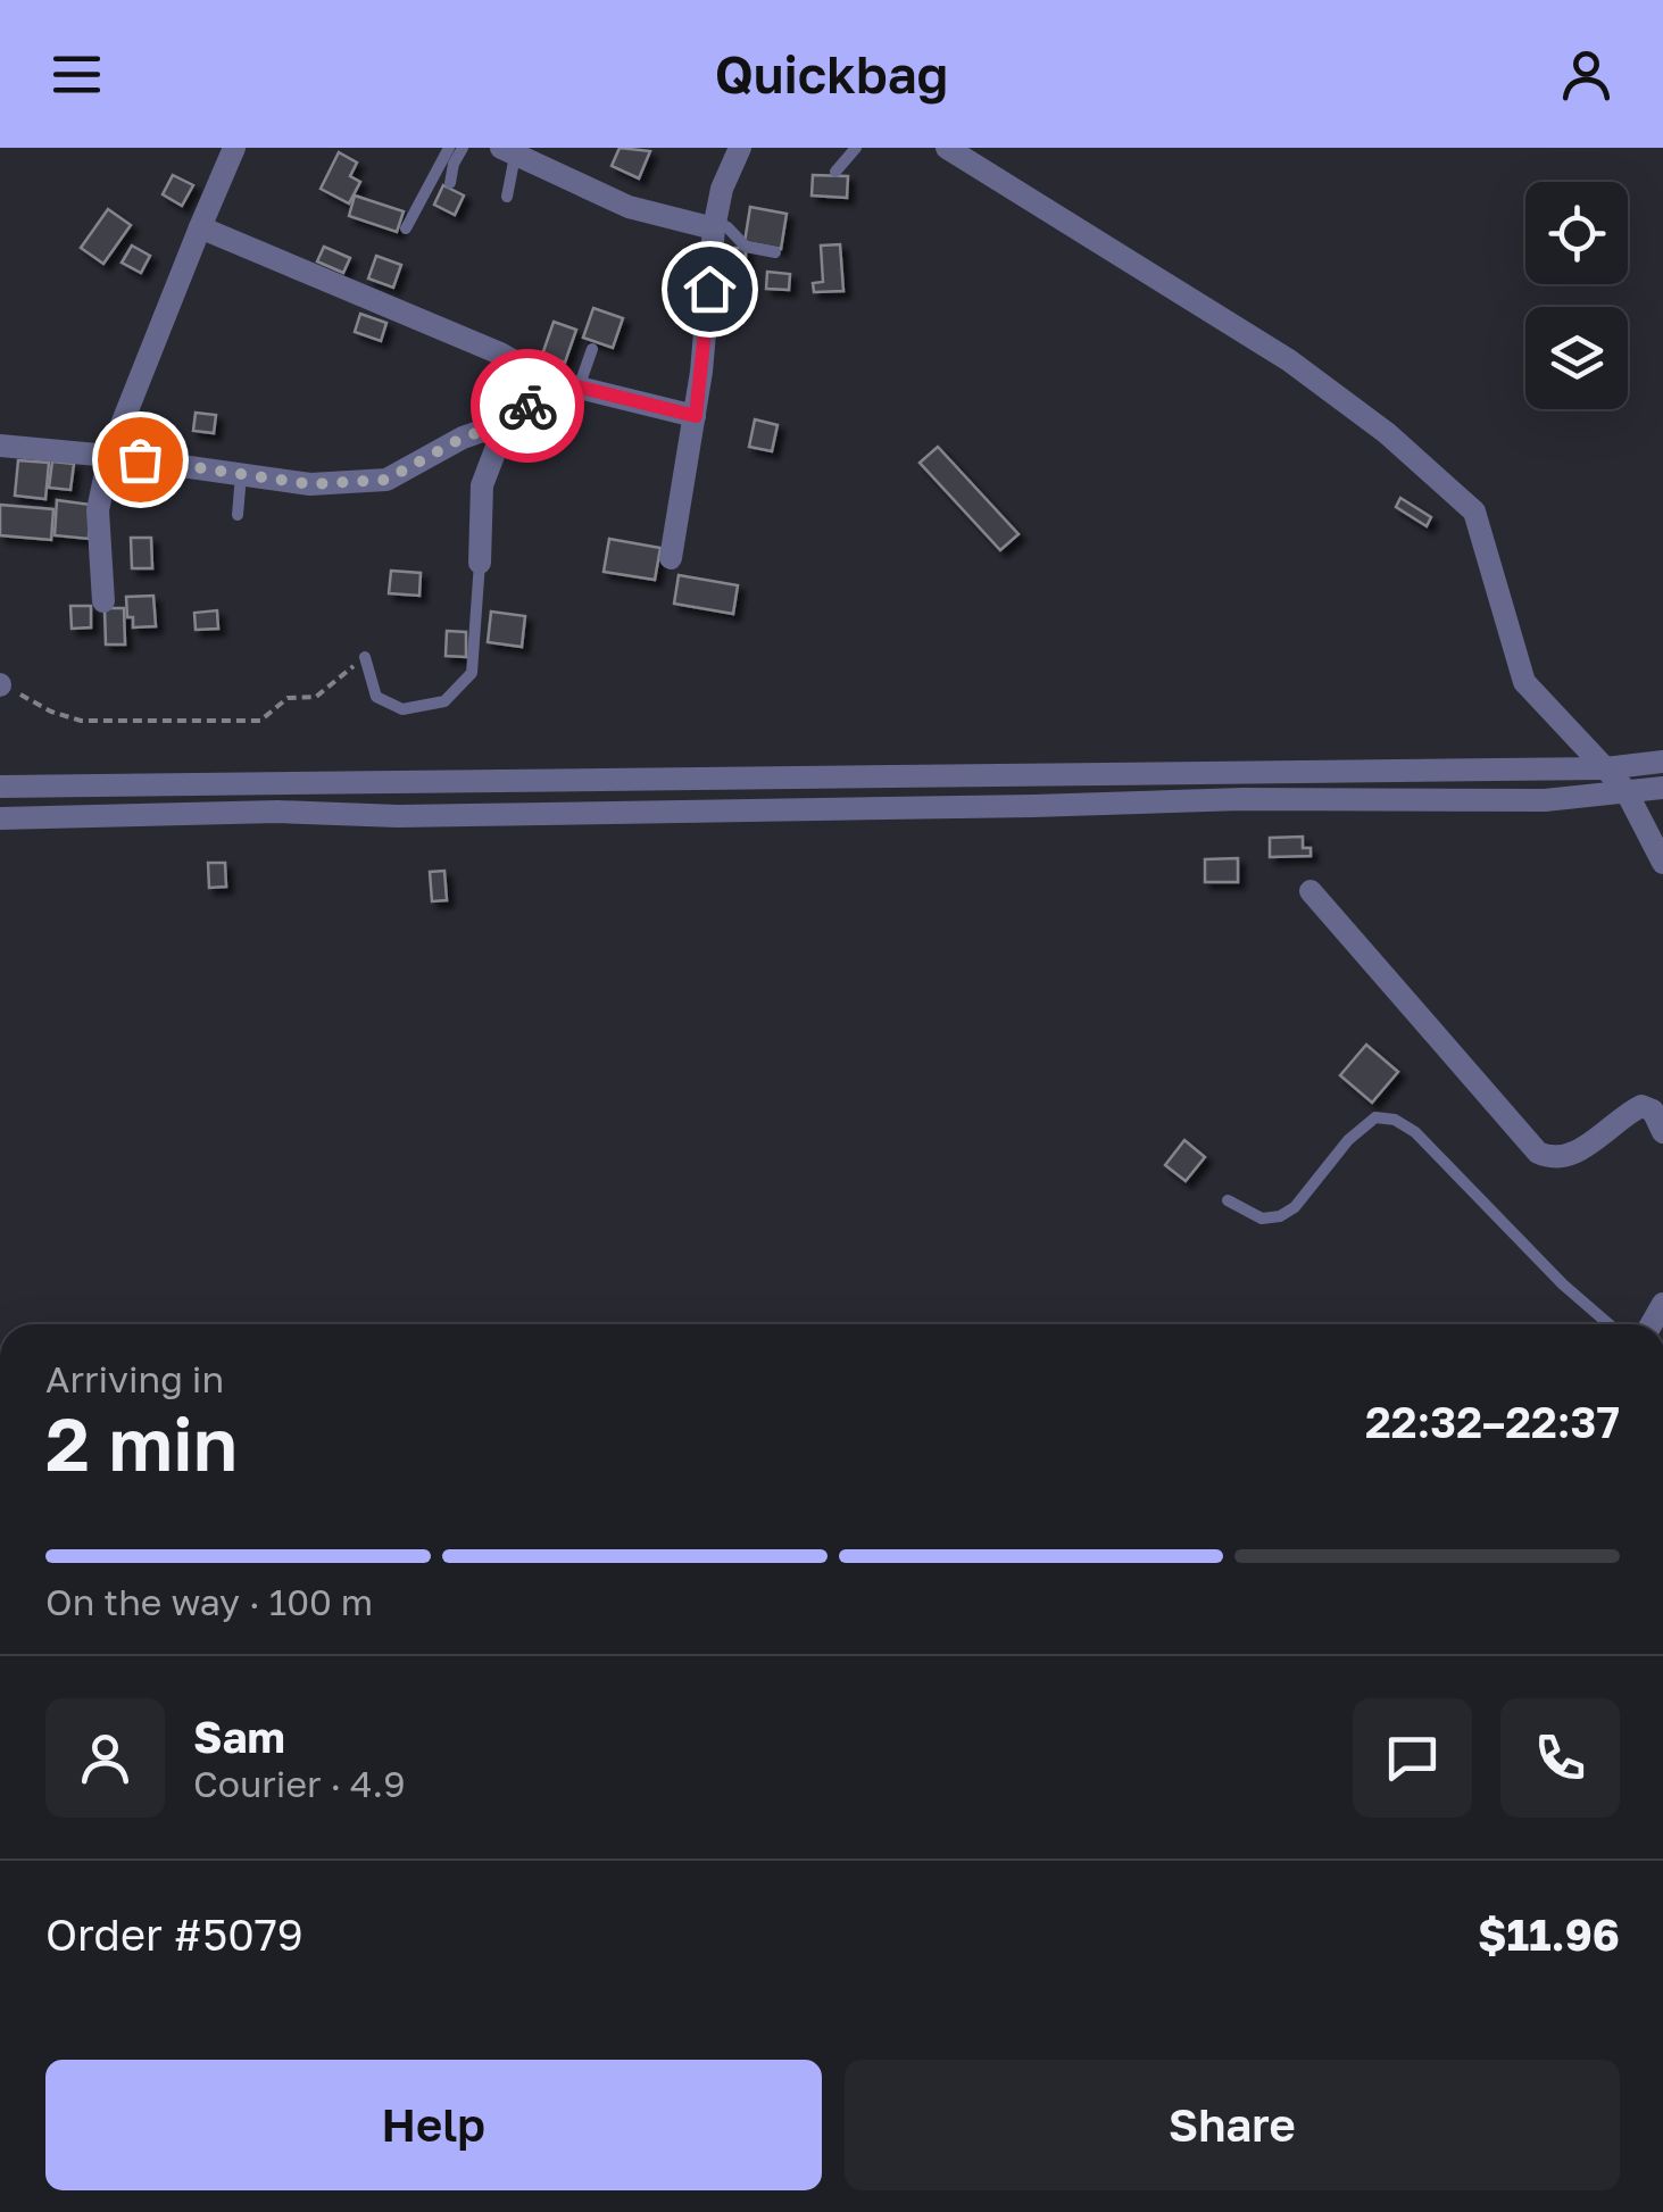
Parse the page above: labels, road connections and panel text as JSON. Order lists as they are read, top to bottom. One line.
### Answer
{"page":{"header":"Quickbag","heading":["2 min","Arriving in","22:32–22:37"],"panel":["Sam","Courier · 4.9","Order #5079","$11.96"],"bar":"On the way · 100 m","buttons":["Help","Share"]}}
